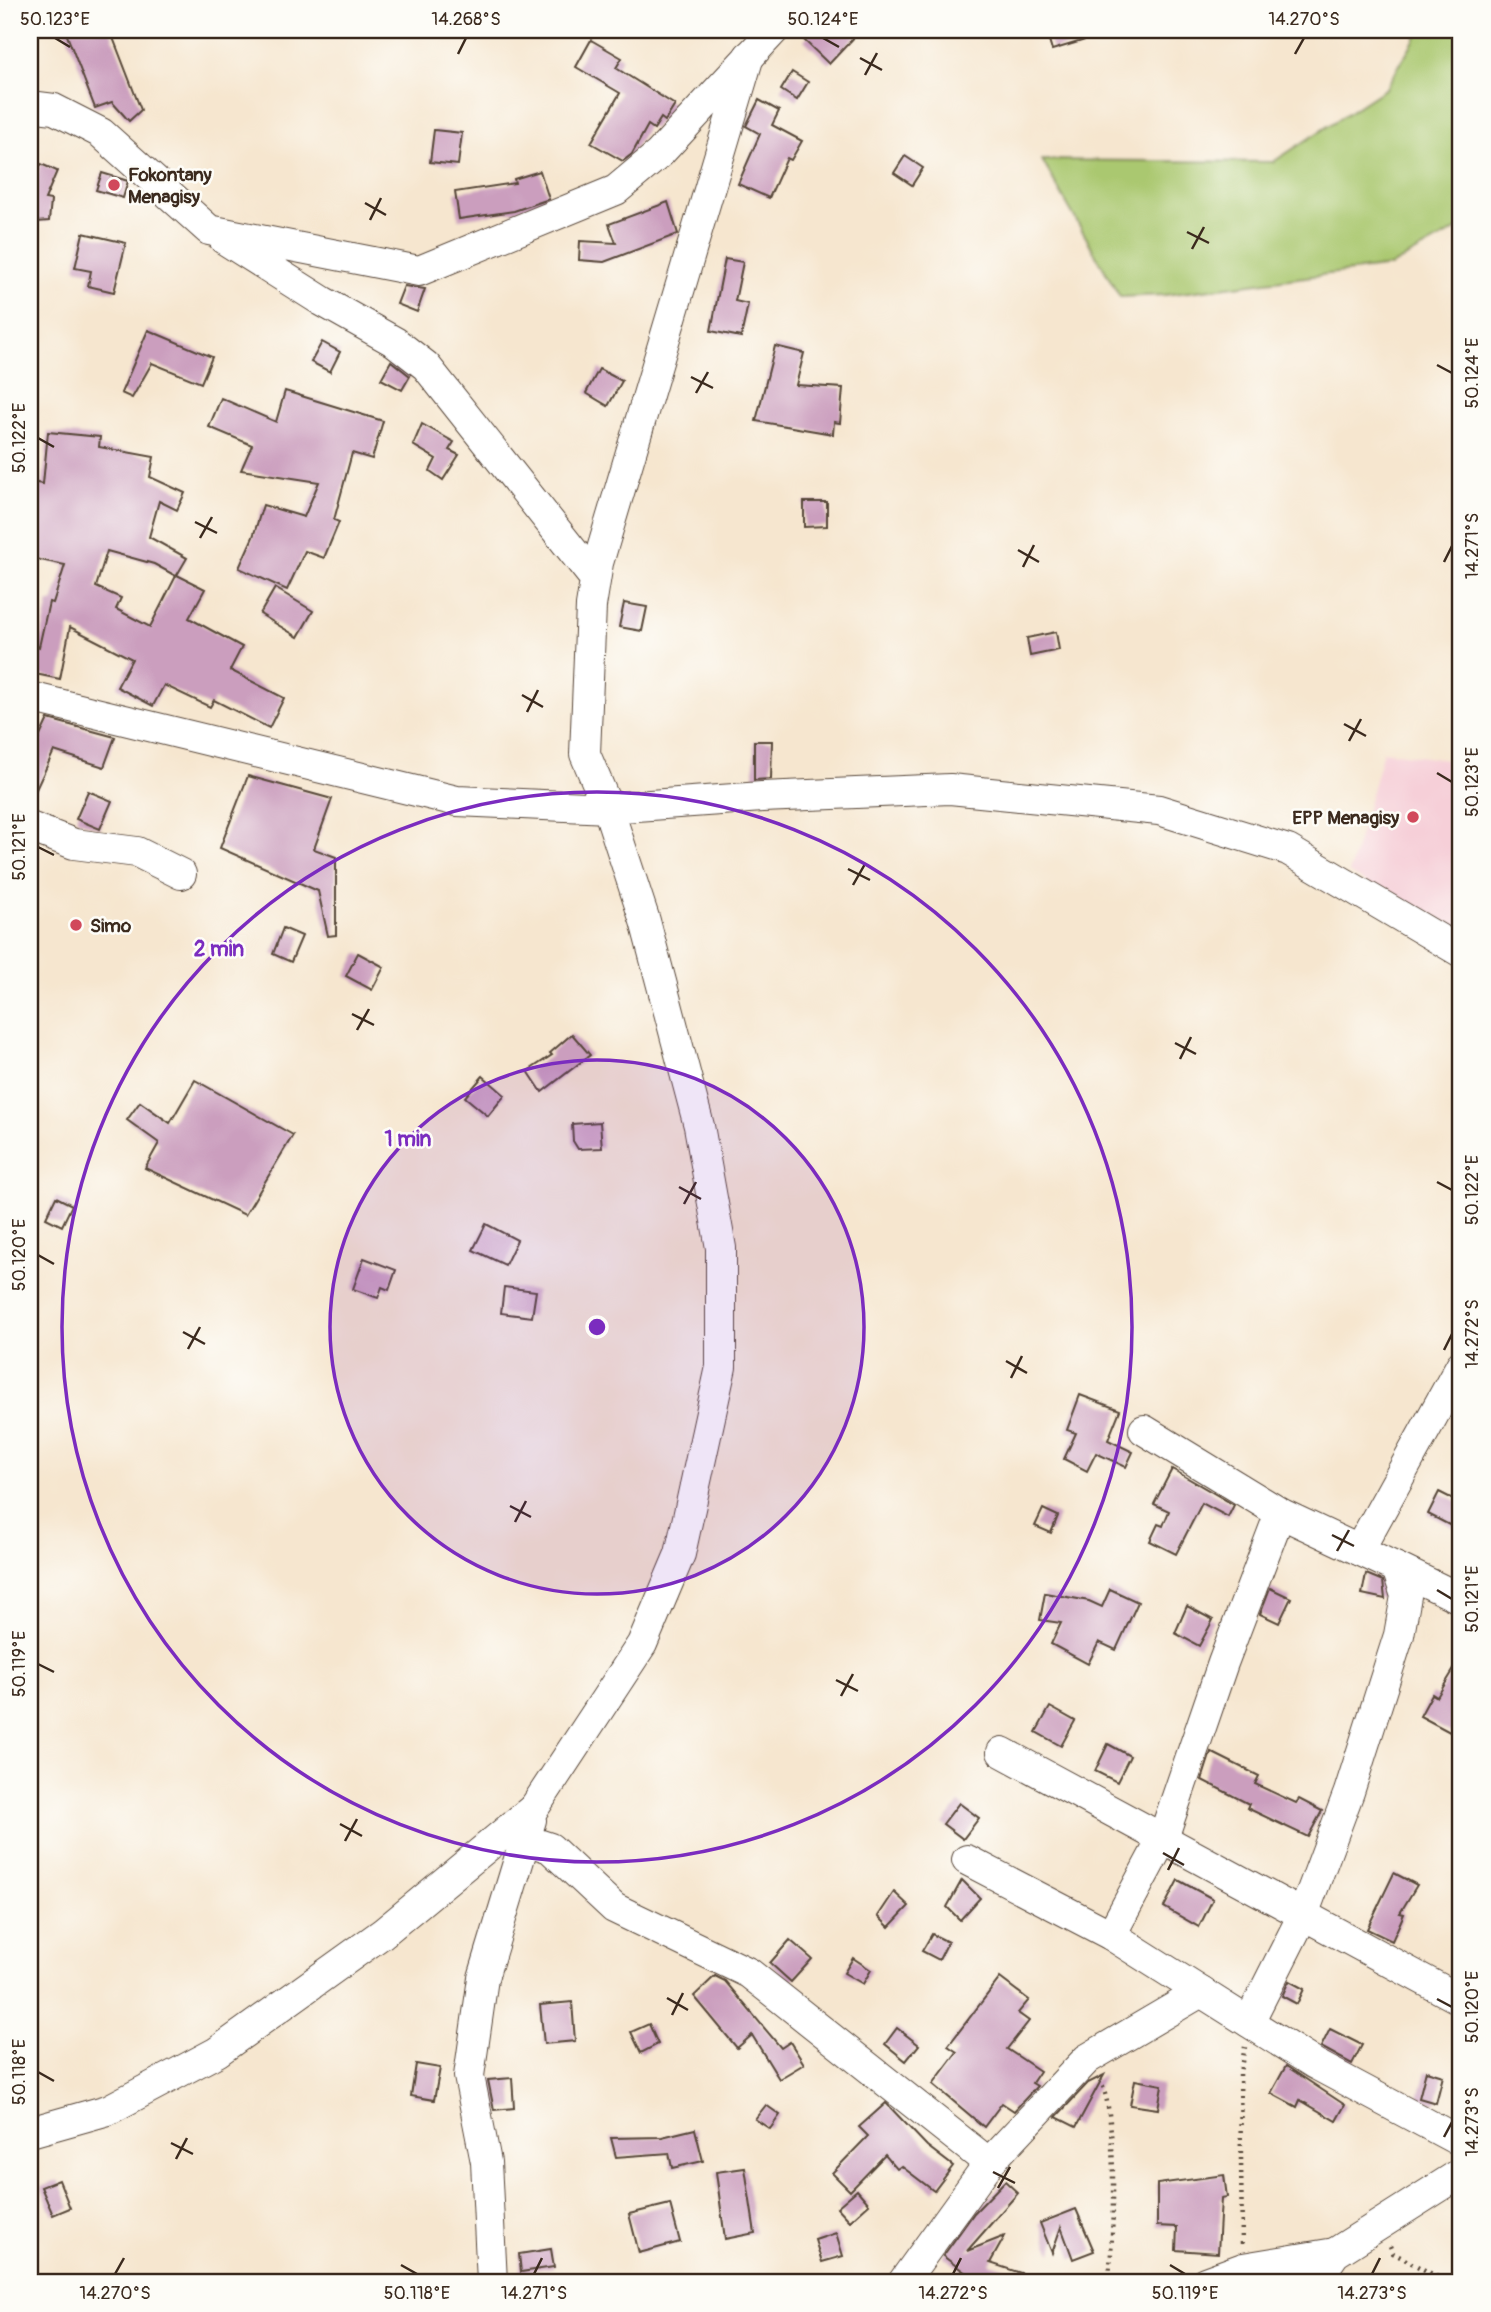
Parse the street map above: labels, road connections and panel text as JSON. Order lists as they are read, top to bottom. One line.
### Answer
{"places":["Fokontany Menagisy","EPP Menagisy","Simo"],"coordinates":["50.123°E","14.268°S","50.124°E","14.270°S","50.122°E","14.271°S","50.121°E","50.120°E","14.272°S","50.119°E","50.118°E","14.273°S"],"rings":["2 min","1 min"]}
